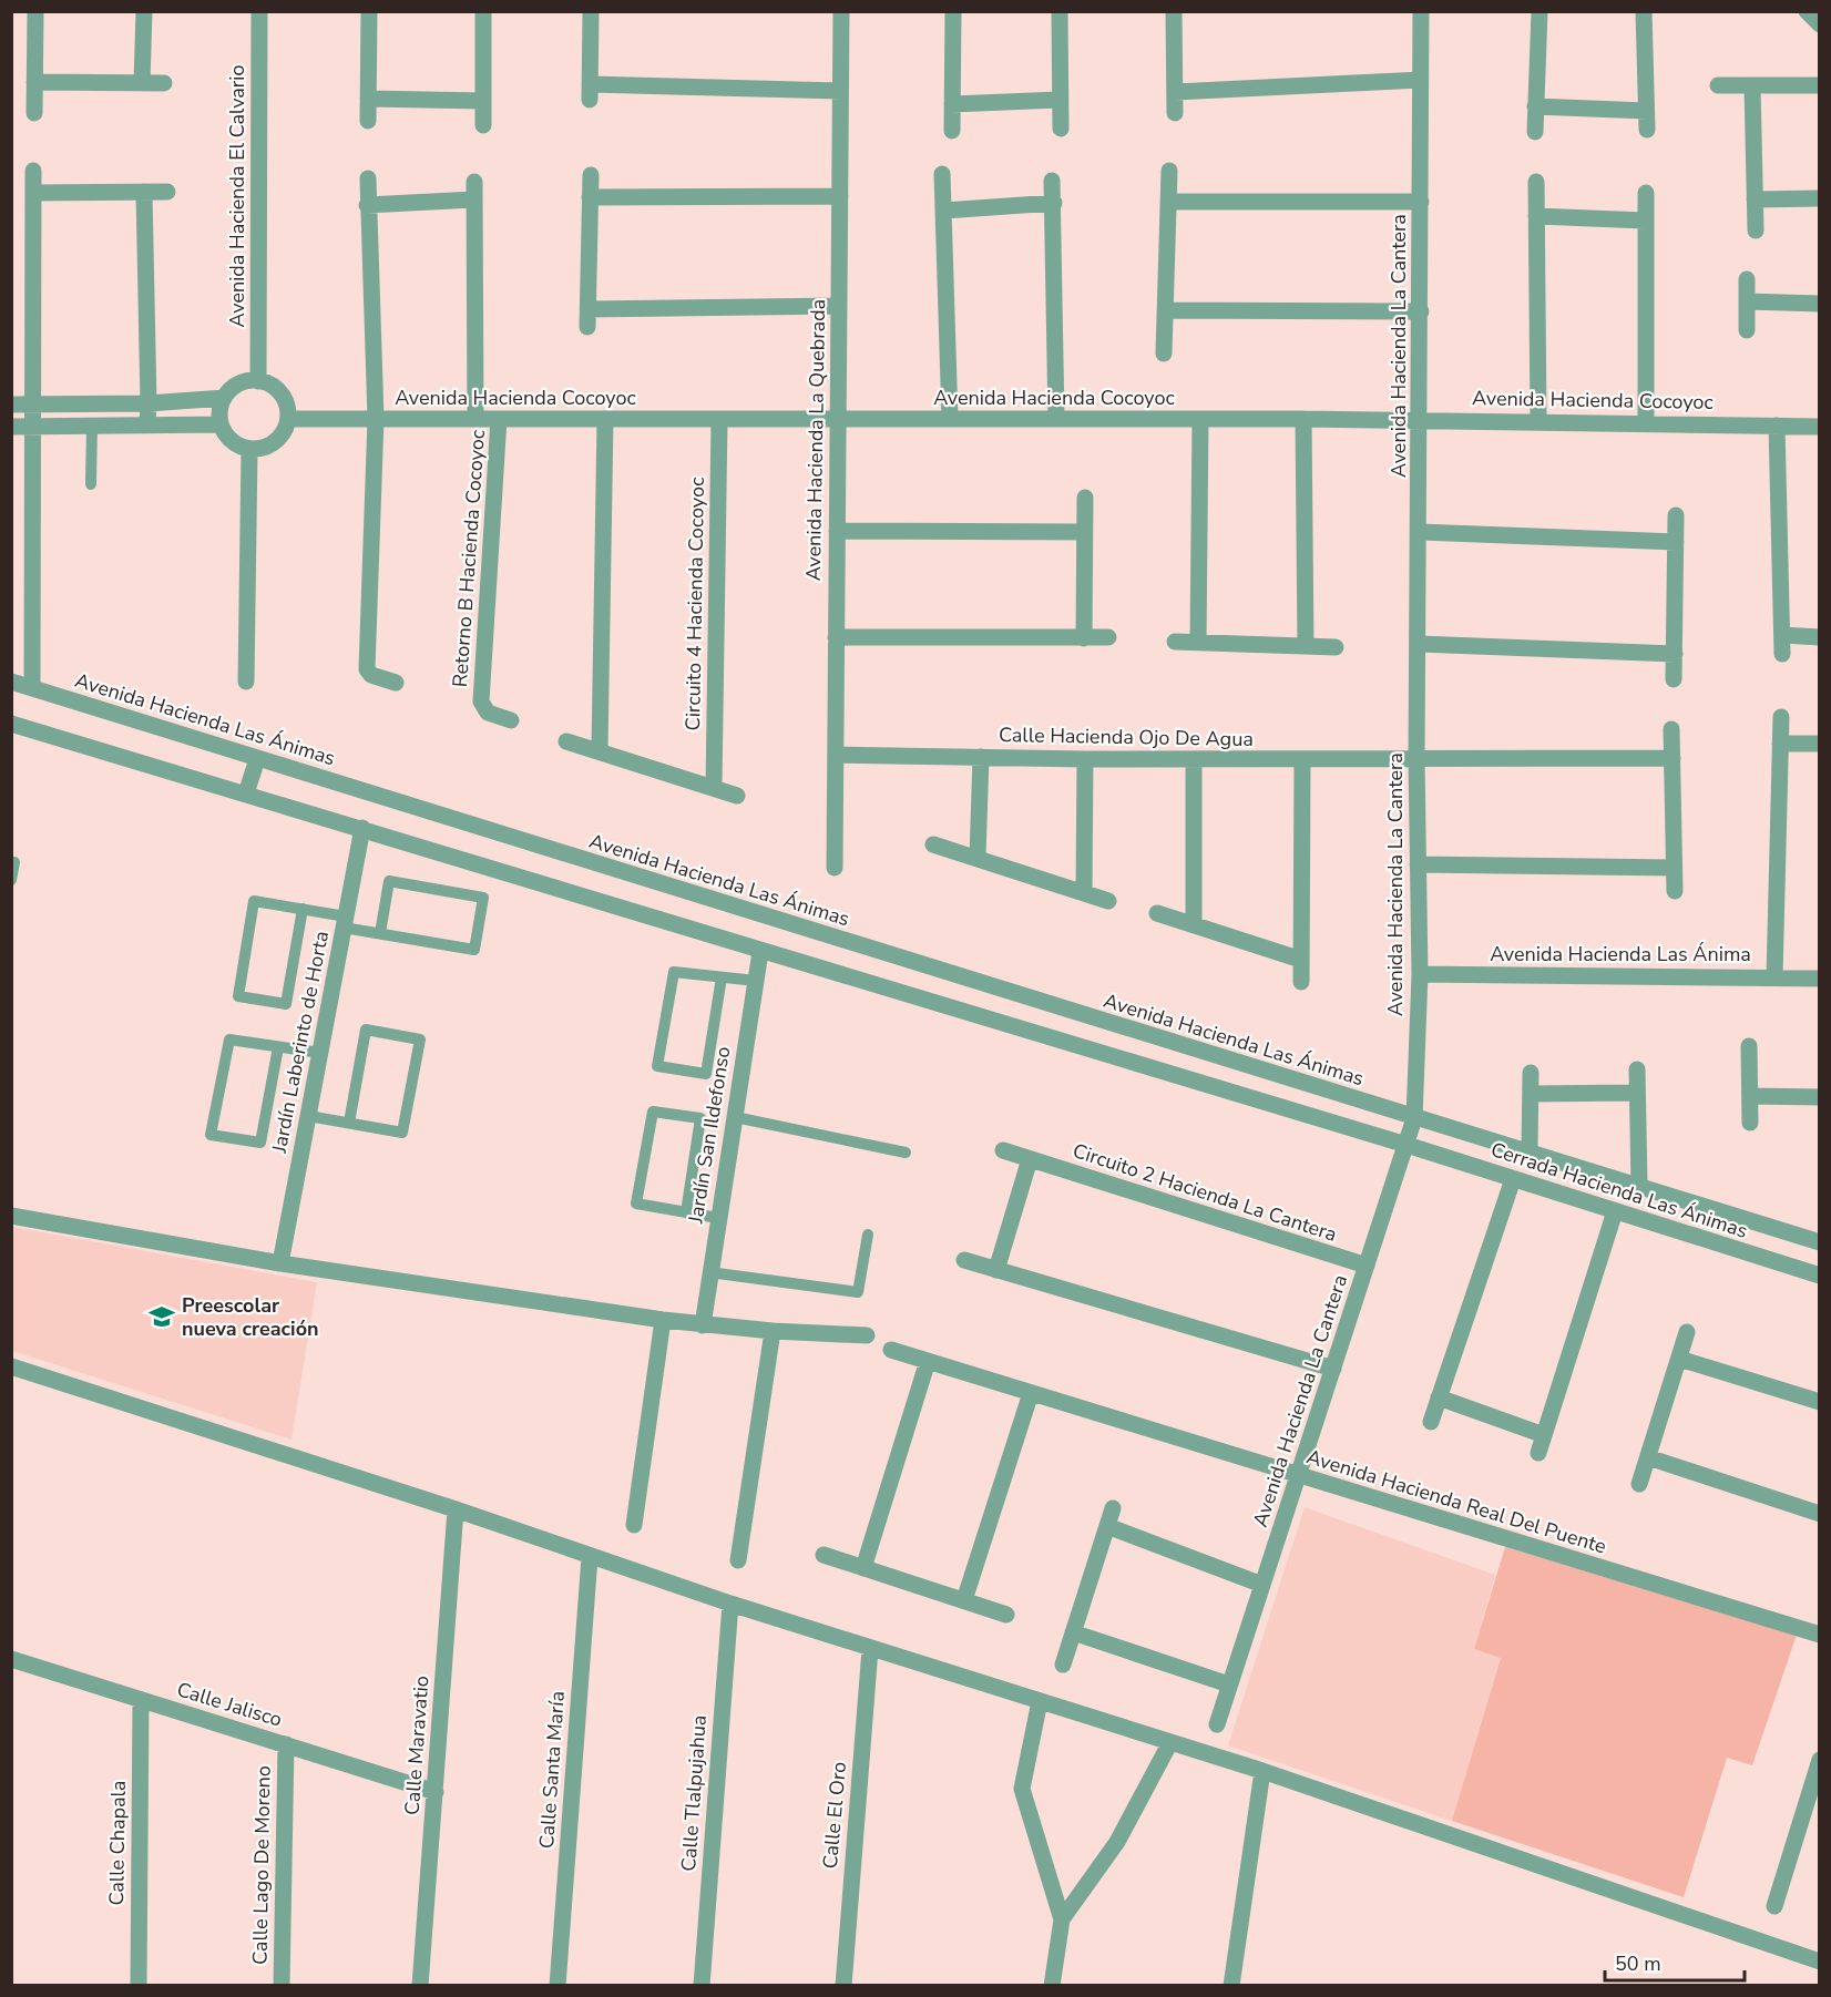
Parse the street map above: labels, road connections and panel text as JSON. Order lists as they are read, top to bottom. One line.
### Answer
{"streets":{"street":["Avenida Hacienda El Calvario","Avenida Hacienda La Cantera","Avenida Hacienda Cocoyoc","Avenida Hacienda La Quebrada","Retorno B Hacienda Cocoyoc","Circuito 4 Hacienda Cocoyoc","Avenida Hacienda Las Ánimas","Calle Hacienda Ojo De Agua","Avenida Hacienda Las Ánima","Jardín Laberinto de Horta","Jardín San Ildefonso","Cerrada Hacienda Las Ánimas","Circuito 2 Hacienda La Cantera","Avenida Hacienda Real Del Puente","Calle Jalisco","Calle Maravatio","Calle Santa María","Calle Tlalpujahua","Calle El Oro","Calle Chapala","Calle Lago De Moreno"]},"crossings":[["Avenida Hacienda El Calvario","Avenida Hacienda Cocoyoc"],["Avenida Hacienda La Cantera","Avenida Hacienda Cocoyoc"],["Avenida Hacienda La Cantera","Avenida Hacienda Las Ánimas"],["Avenida Hacienda La Cantera","Calle Hacienda Ojo De Agua"],["Avenida Hacienda La Cantera","Avenida Hacienda Las Ánima"],["Avenida Hacienda La Cantera","Cerrada Hacienda Las Ánimas"],["Avenida Hacienda La Cantera","Circuito 2 Hacienda La Cantera"],["Avenida Hacienda La Cantera","Avenida Hacienda Real Del Puente"],["Avenida Hacienda Cocoyoc","Avenida Hacienda La Quebrada"],["Avenida Hacienda Cocoyoc","Retorno B Hacienda Cocoyoc"],["Avenida Hacienda Cocoyoc","Circuito 4 Hacienda Cocoyoc"],["Avenida Hacienda La Quebrada","Calle Hacienda Ojo De Agua"],["Avenida Hacienda Las Ánimas","Cerrada Hacienda Las Ánimas"],["Calle Jalisco","Calle Maravatio"],["Calle Jalisco","Calle Chapala"],["Calle Jalisco","Calle Lago De Moreno"]],"places":{"school or university":["Preescolar nueva creación"]},"scale_bar":"50 m"}
